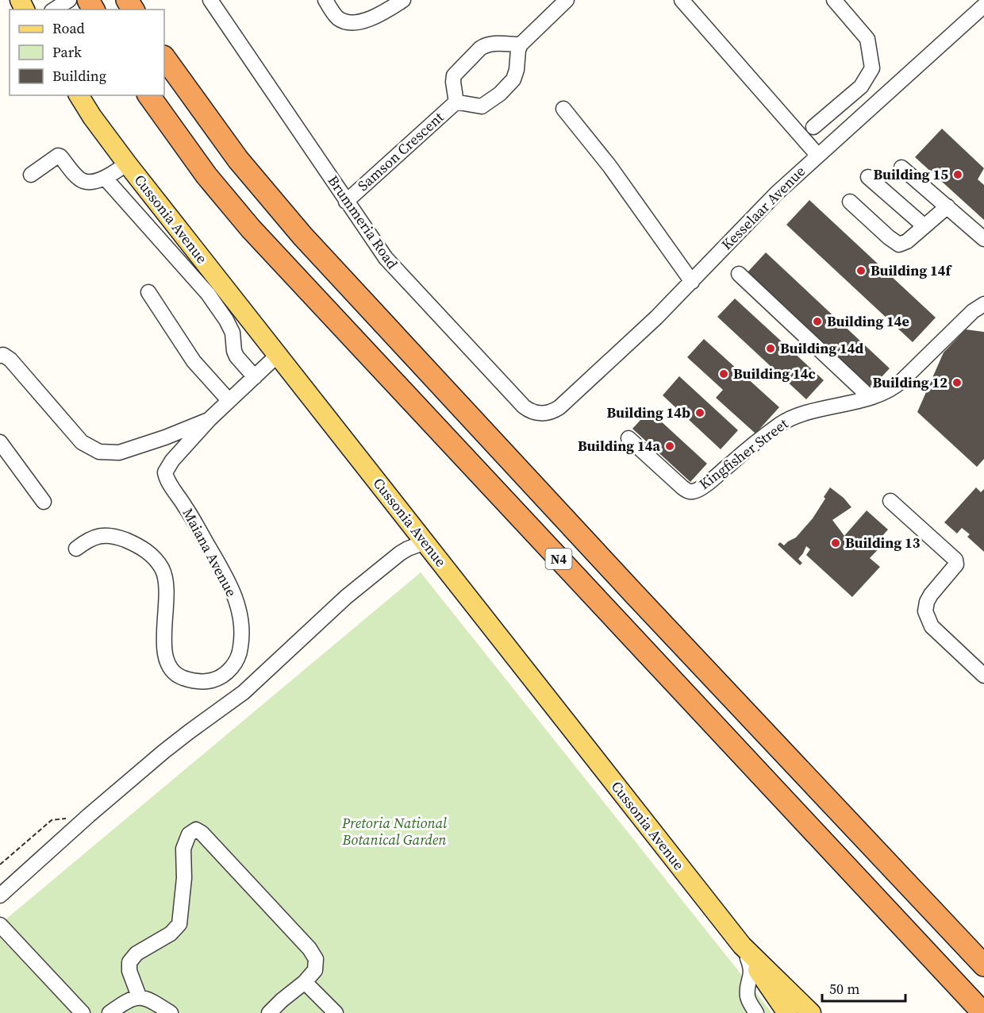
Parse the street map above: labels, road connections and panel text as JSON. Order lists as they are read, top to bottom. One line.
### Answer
{"streets":{"highway":["N4"],"main road":["Cussonia Avenue"],"street":["Samson Crescent","Kesselaar Avenue","Brummeria Road","Kingfisher Street","Maiana Avenue"]},"crossings":[["Samson Crescent","Brummeria Road"],["Kesselaar Avenue","Brummeria Road"],["Cussonia Avenue","Maiana Avenue"]],"parks":["Pretoria National Botanical Garden"],"places":["Building 15","Building 14f","Building 14e","Building 14d","Building 14c","Building 12","Building 14b","Building 14a","Building 13"],"legend":["Road","Park","Building"],"scale_bar":"50 m"}
